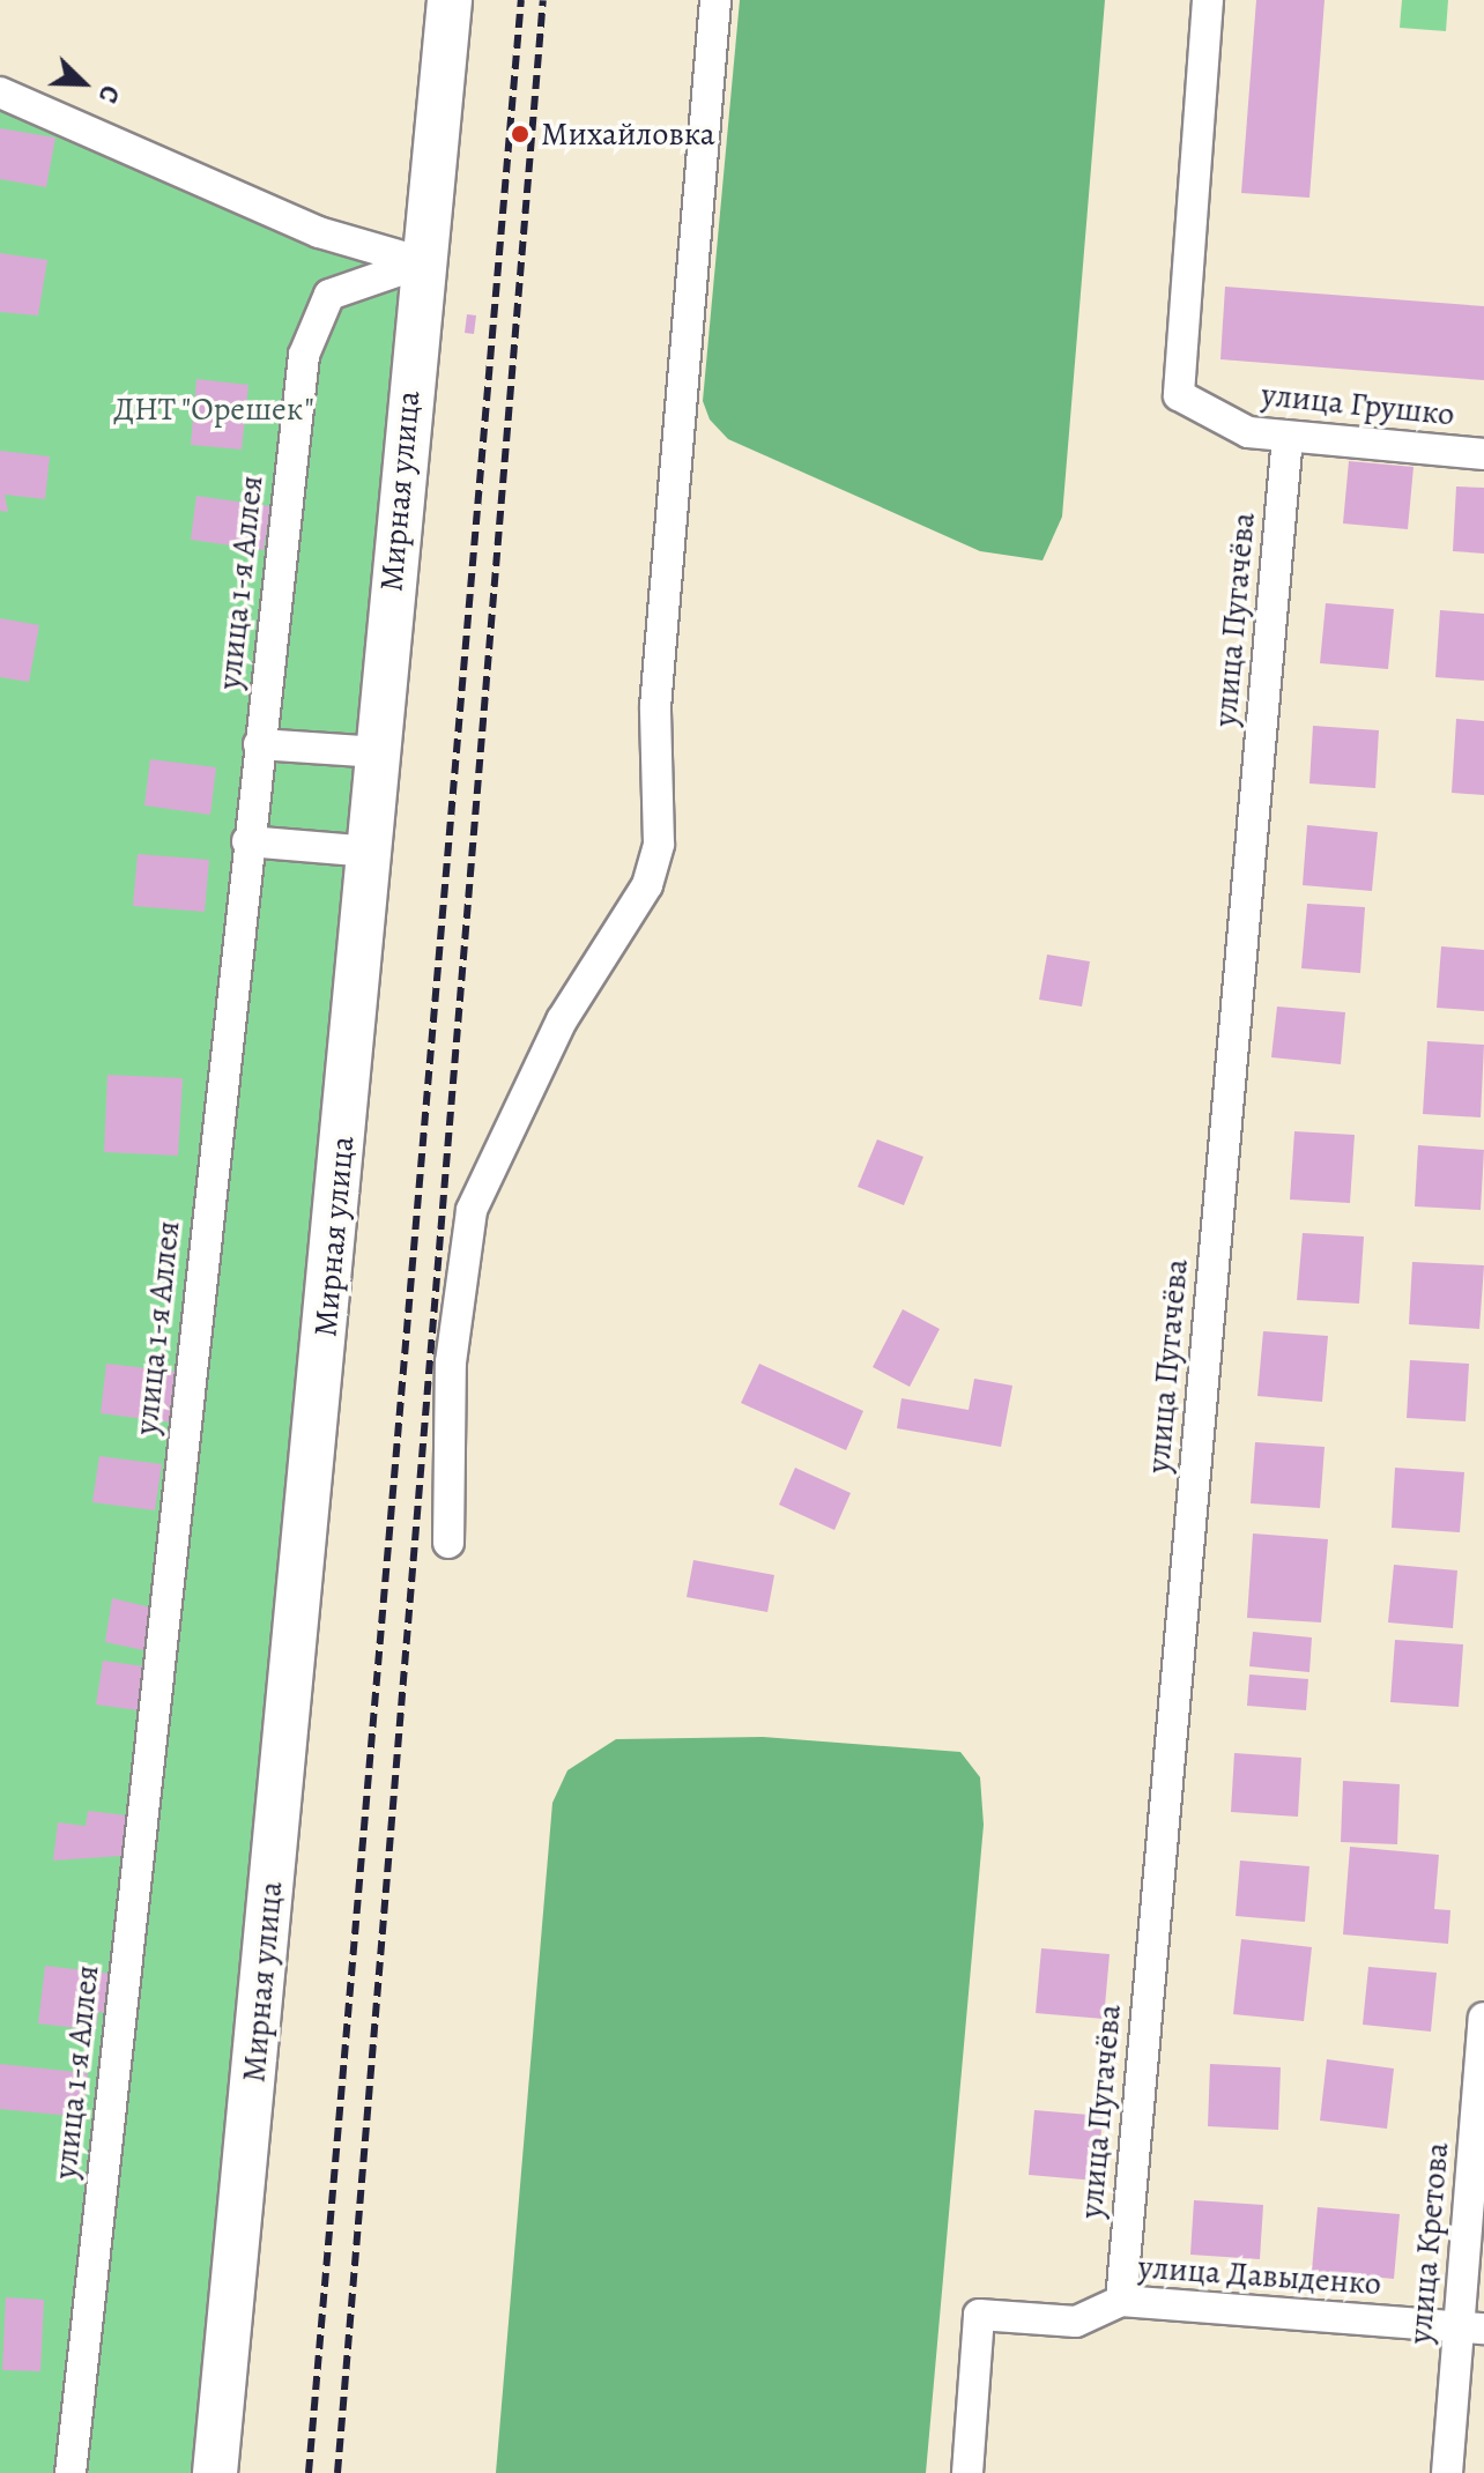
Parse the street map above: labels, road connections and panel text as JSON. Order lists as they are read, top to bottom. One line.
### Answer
{"streets":{"street":["улица Грушко","Мирная улица","улица 1-я Аллея","улица Пугачёва","улица Кретова","улица Давыденко"]},"crossings":[["улица Грушко","улица Пугачёва"],["Мирная улица","улица 1-я Аллея"],["улица Пугачёва","улица Давыденко"],["улица Кретова","улица Давыденко"]],"parks":["ДНТ \"Орешек\""],"places":["Михайловка"],"north":"bottom right"}
